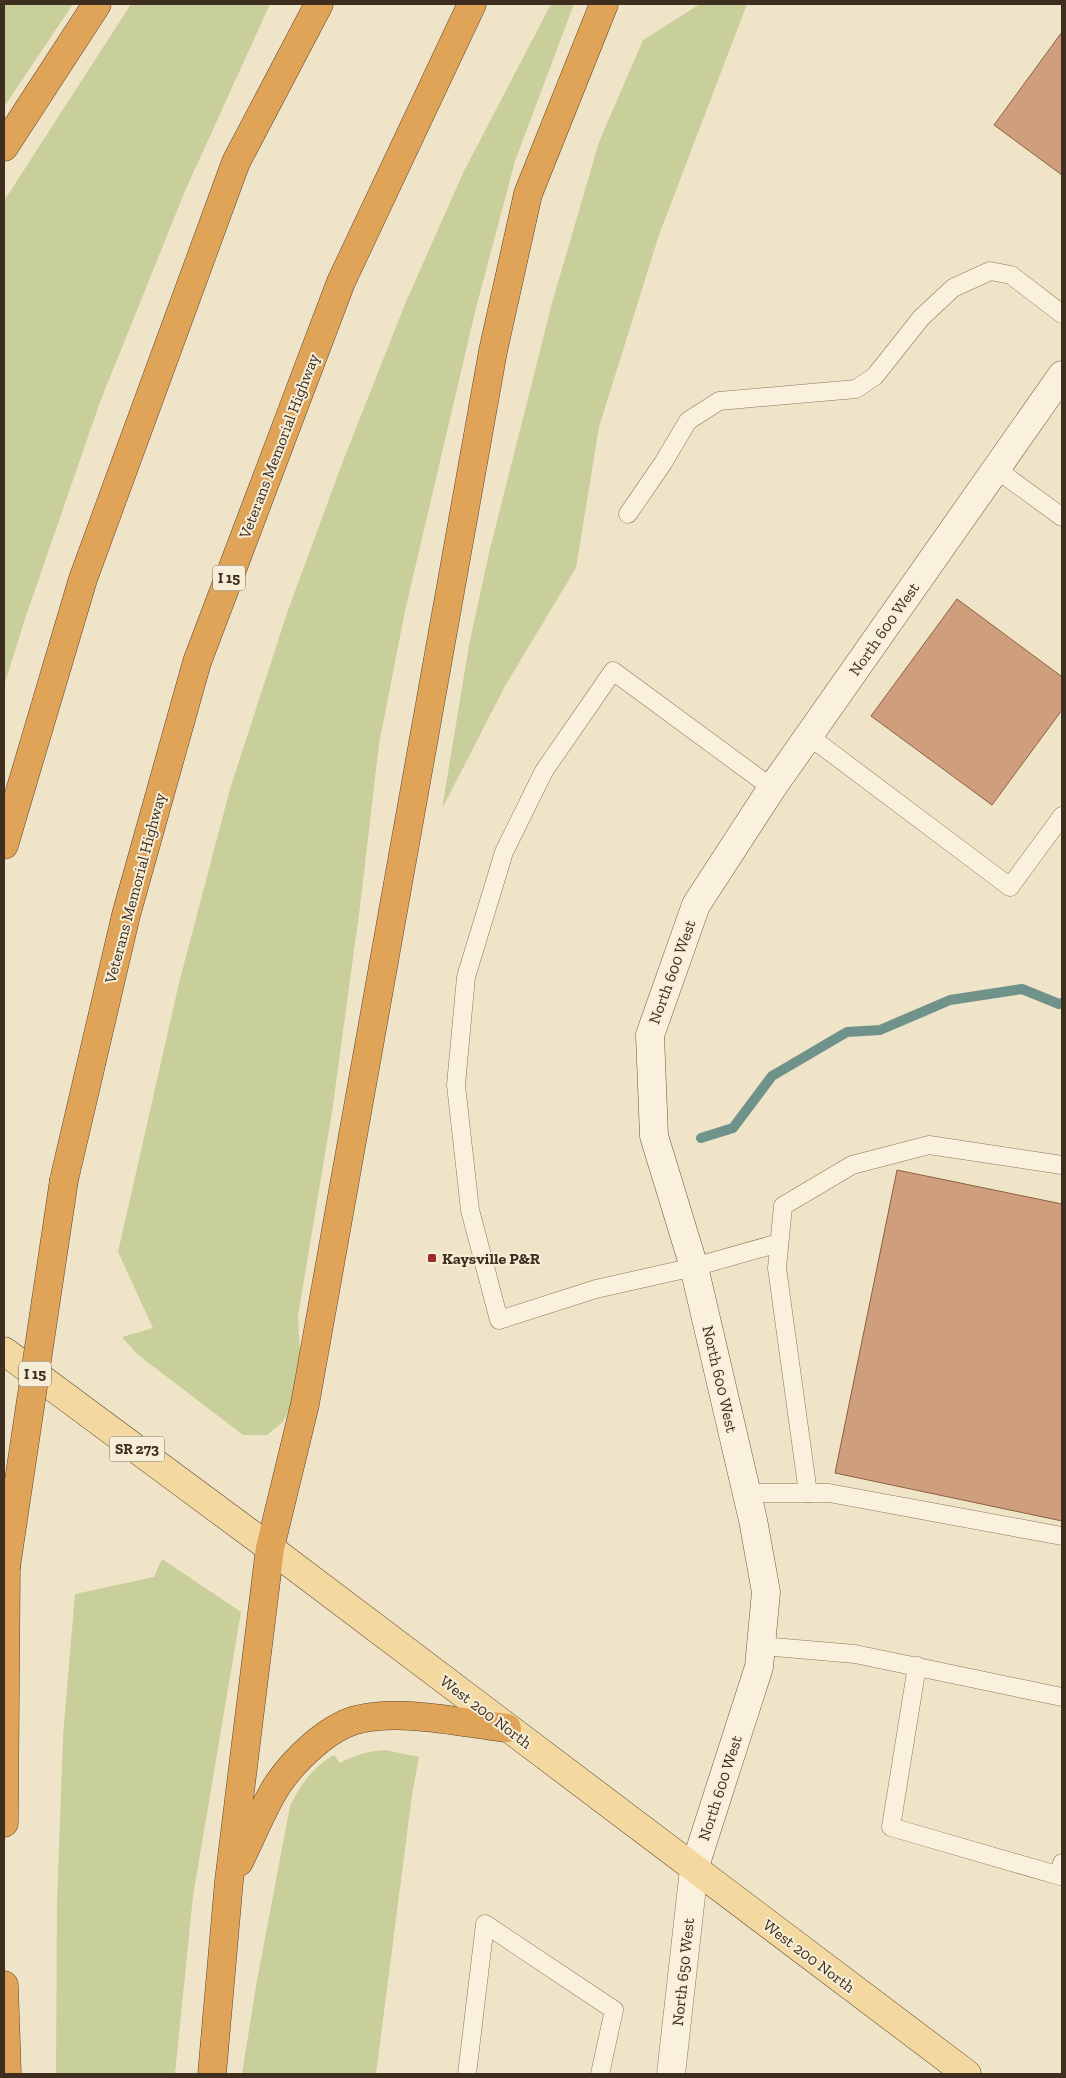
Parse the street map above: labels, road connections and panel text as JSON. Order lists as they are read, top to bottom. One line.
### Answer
{"streets":{"highway":["Veterans Memorial Highway","I 15"],"main road":["SR 273","West 200 North"],"street":["North 600 West","North 650 West"]},"crossings":[["North 600 West","West 200 North"],["North 600 West","North 650 West"],["West 200 North","North 650 West"]],"places":{"transit":["Kaysville P&R"]}}
